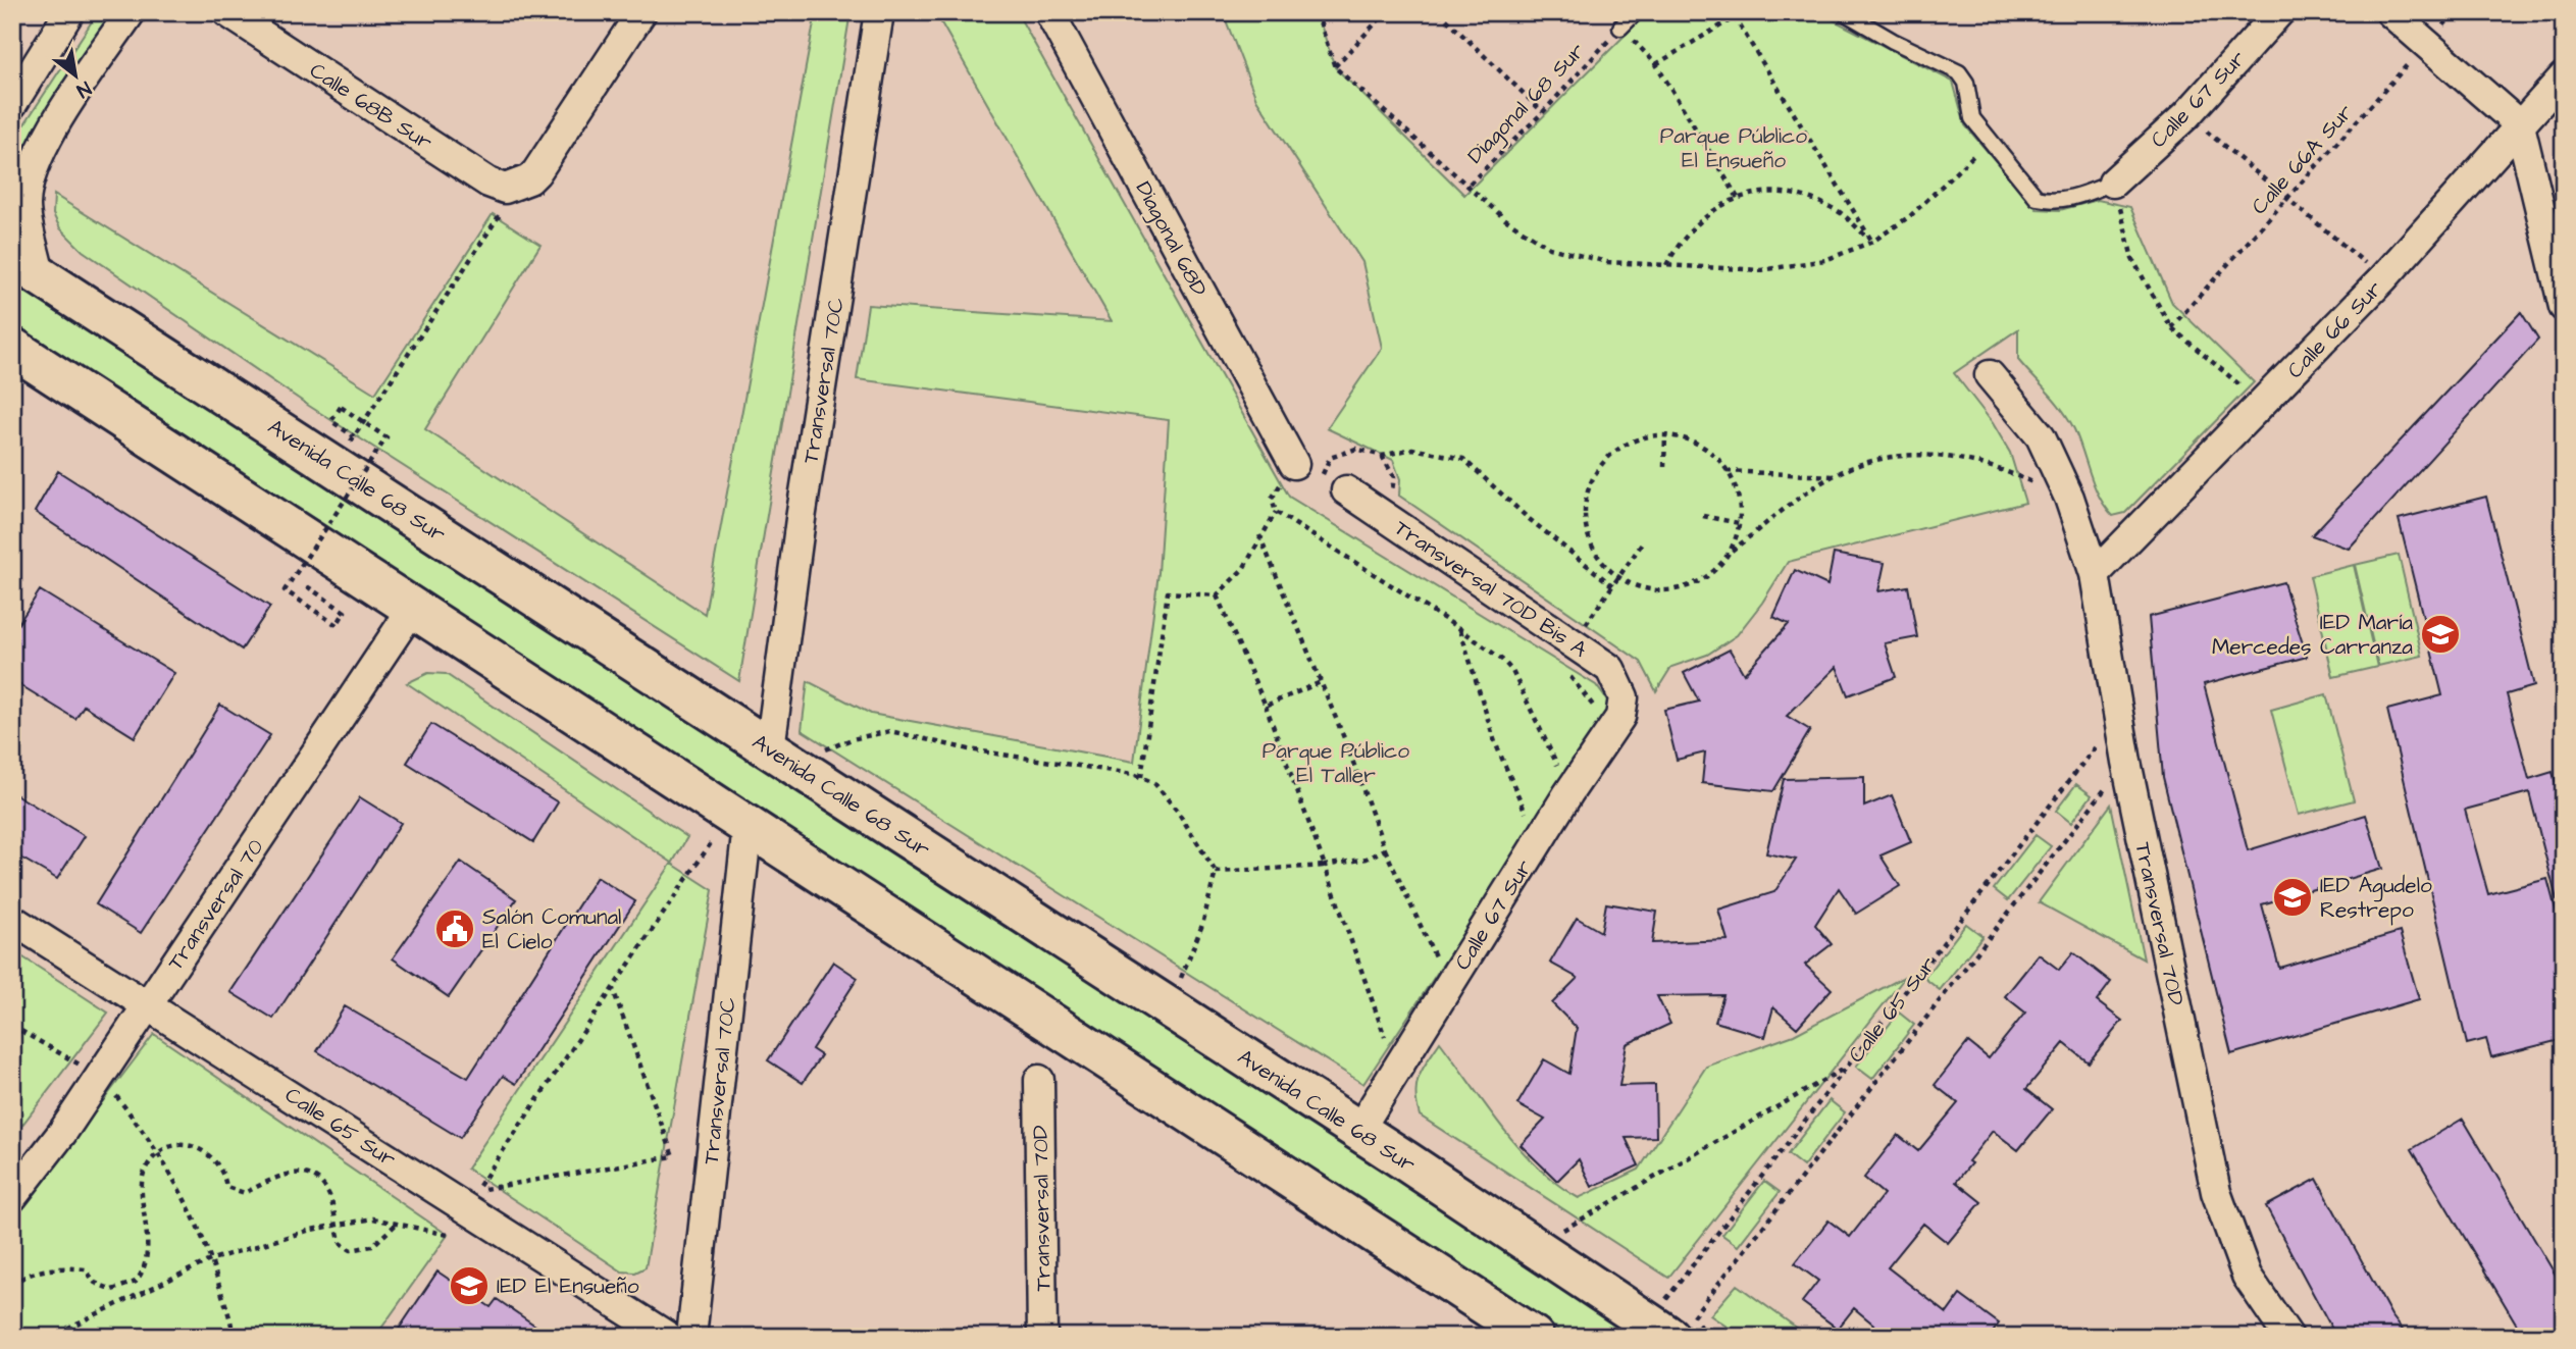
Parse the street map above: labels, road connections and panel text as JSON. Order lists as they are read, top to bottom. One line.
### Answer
{"streets":{"main road":["Avenida Calle 68 Sur"],"street":["Calle 67 Sur","Calle 68B Sur","Diagonal 68D","Calle 66 Sur","Transversal 70C","Transversal 70D Bis A","Transversal 70","Transversal 70D","Calle 65 Sur"],"path":["Diagonal 68 Sur","Calle 66A Sur"]},"crossings":[["Calle 67 Sur","Avenida Calle 68 Sur"],["Calle 67 Sur","Transversal 70D Bis A"],["Calle 66 Sur","Transversal 70D"],["Transversal 70C","Avenida Calle 68 Sur"],["Avenida Calle 68 Sur","Calle 65 Sur"],["Transversal 70","Calle 65 Sur"],["Transversal 70D","Calle 65 Sur"]],"parks":["Parque Público El Ensueño","Parque Público El Taller"],"places":{"school or university":["IED María Mercedes Carranza","IED Agudelo Restrepo","IED El Ensueño"],"public building":["Salón Comunal El Cielo"]},"north":"bottom right"}
